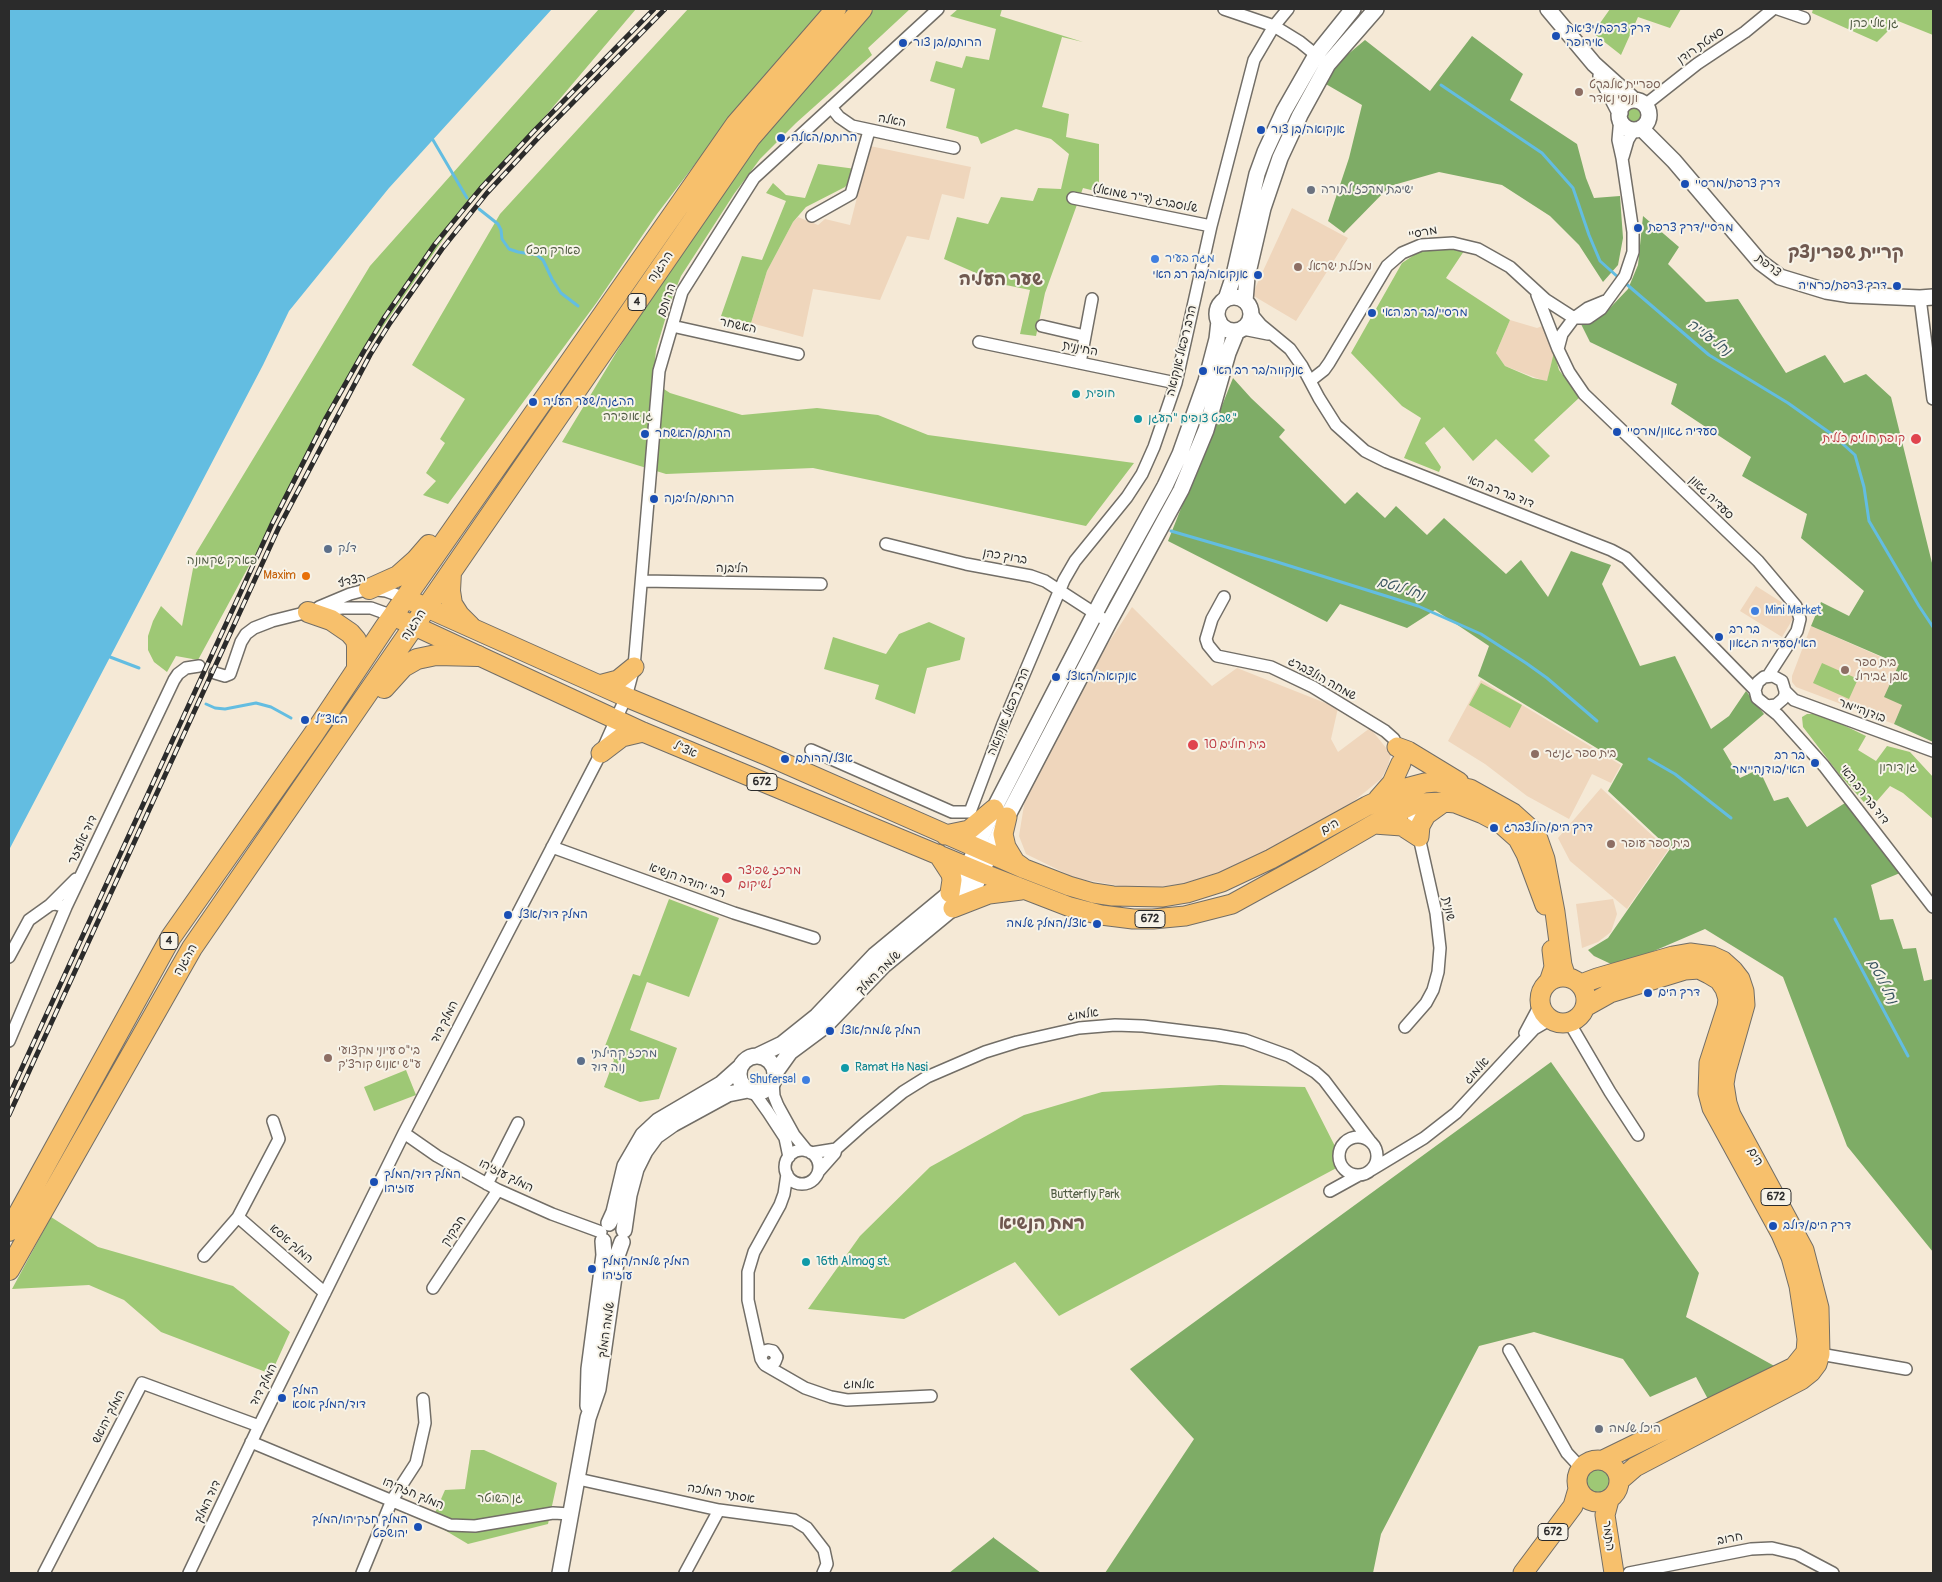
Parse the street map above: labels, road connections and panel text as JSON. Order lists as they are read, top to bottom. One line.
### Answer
{"streets":{"highway":["ההגנה","4"],"main road":["אצ\"ל","672","הים","התמר"],"street":["סמטת רודן","האלה","שלוסברג (ד\"ר שמואל)","מרסיי","צרפת","הרותם","האשחר","החיננית","הרב רפאל אנקואה","דוד בר רב האי","סעדיה גאון","ברוך כהן","הליבנה","הצדף","שמחה הולצברג","בודנהיימר","דוד אלעזר","רבי יהודה הנשיא","שונית","שלמה המלך","אלמוג","המלך דוד","המלך עוזיהו","חבקוק","המלך אסא","המלך יהואש","המלך חזקיהו","אסתר המלכה","דוד המלך","חרוב"]},"crossings":[["סמטת רודן","צרפת"],["האלה","הרותם"],["שלוסברג (ד\"ר שמואל)","הרב רפאל אנקואה"],["מרסיי","דוד בר רב האי"],["מרסיי","סעדיה גאון"],["ההגנה","הצדף"],["ההגנה","אצ\"ל"],["הרותם","האשחר"],["הרותם","הליבנה"],["הרותם","אצ\"ל"],["הרותם","המלך דוד"],["החיננית","הרב רפאל אנקואה"],["הרב רפאל אנקואה","ברוך כהן"],["דוד בר רב האי","סעדיה גאון"],["דוד בר רב האי","בודנהיימר"],["סעדיה גאון","בודנהיימר"],["הצדף","אצ\"ל"],["שמחה הולצברג","הים"],["שמחה הולצברג","שונית"],["אצ\"ל","הים"],["אצ\"ל","שלמה המלך"],["אצ\"ל","המלך דוד"],["672","הים"],["672","התמר"],["הים","שונית"],["הים","שלמה המלך"],["הים","אלמוג"],["הים","התמר"],["רבי יהודה הנשיא","המלך דוד"],["שלמה המלך","המלך עוזיהו"],["שלמה המלך","המלך חזקיהו"],["שלמה המלך","אסתר המלכה"],["המלך דוד","המלך עוזיהו"],["המלך דוד","המלך אסא"],["המלך דוד","המלך יהואש"],["המלך דוד","המלך חזקיהו"],["המלך דוד","דוד המלך"],["המלך עוזיהו","חבקוק"],["המלך חזקיהו","דוד המלך"]],"districts":["קריית שפרינצק","שער העליה","רמת הנשיא"],"water":["נחל עלייה","נחל לוטם"],"parks":["גן אלי כהן","פארק הכט","גן אופירה","פארק שקמונה","גן דורון","Butterfly Park","גן השוטר"],"places":["דרך צרפת/יציאת אירופה","הרותם/בן צור","ספריית אלברט וננסי נאדר","אנקואה/בן צור","הרותם/האלה","דרך צרפת/מרסיי","ישיבת מרכז לתורה","מרסיי/דרך צרפת","מגה בעיר","מכללת ישראל","אנקואה/בר רב האי","דרך צרפת/כרמיה","מרסיי/בר רב האי","אנקווה/בר רב האי","חופית","ההגנה/שער העליה","שבט צופים \"העגן\"","סעדיה גאון/מרסיי","הרותם/האשחר","קופת חולים כללית","הרותם/הליבנה","דלק","Maxim","Mini Market","בר רב האי/סעדיה הגאון","בית ספר אבן גבירול","אנקואה/האצל","האצ״ל","בית חולים 10","בית ספר גניגר","אצל/הרותם","בר רב האי/בודנהיימר","דרך הים/הולצברג","בית ספר עופר","מרכז שפיצר לשיקום","המלך דוד/אצל","אצל/המלך שלמה","דרך הים","המלך שלמה/אצל","בי\"ס עיוני מקצועי ע\"ש יאנוש קורצ'ק","מרכז קהילתי נוה דוד","Ramat Ha Nasi","Shufersal","המלך דוד/המלך עוזיהו","דרך הים/דולב","16th Almog st.","המלך שלמה/המלך עוזיהו","המלך דוד/המלך אסא","היכל שלמה","המלך חזקיהו/המלך יהושפט"]}
